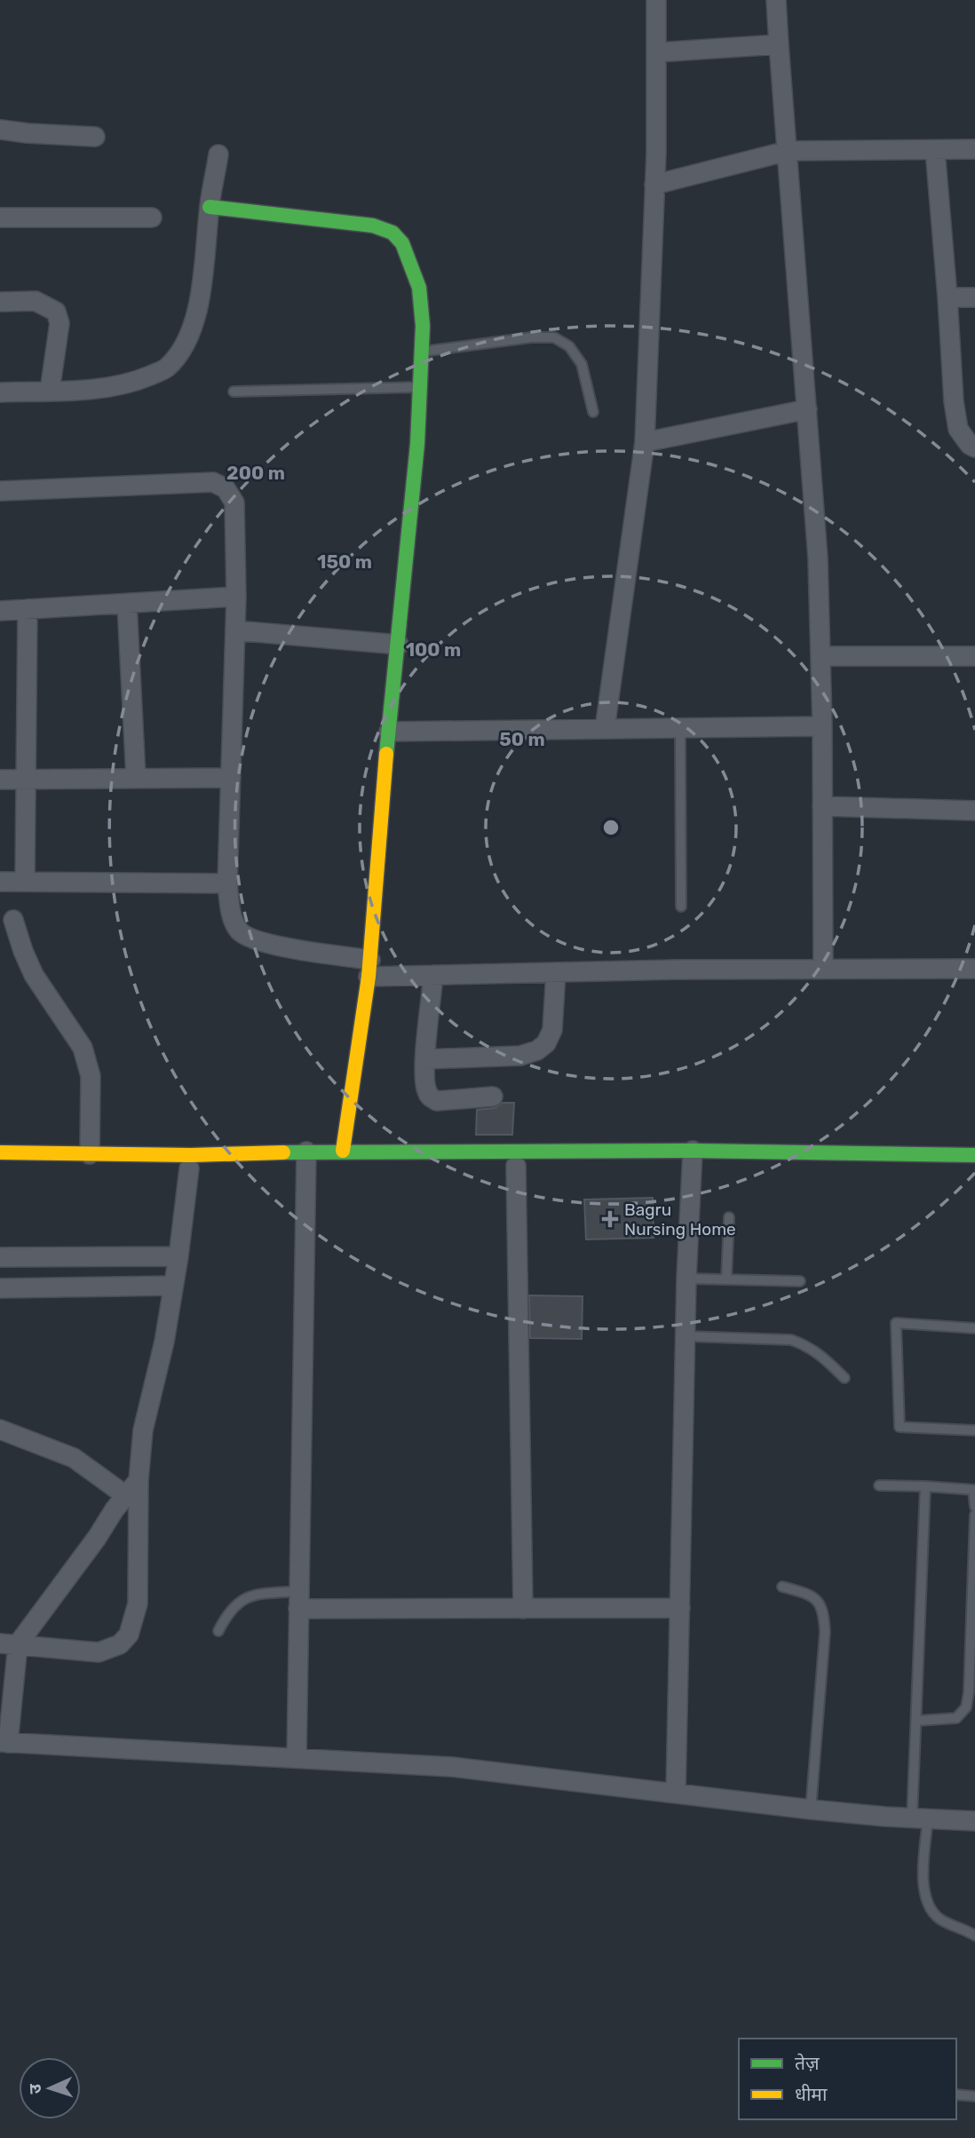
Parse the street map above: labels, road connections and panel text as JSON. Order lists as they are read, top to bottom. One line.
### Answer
{"places":{"health":["Bagru Nursing Home"]},"legend":["तेज़","धीमा"],"north":"left","rings":["200 m","150 m","100 m","50 m"]}
